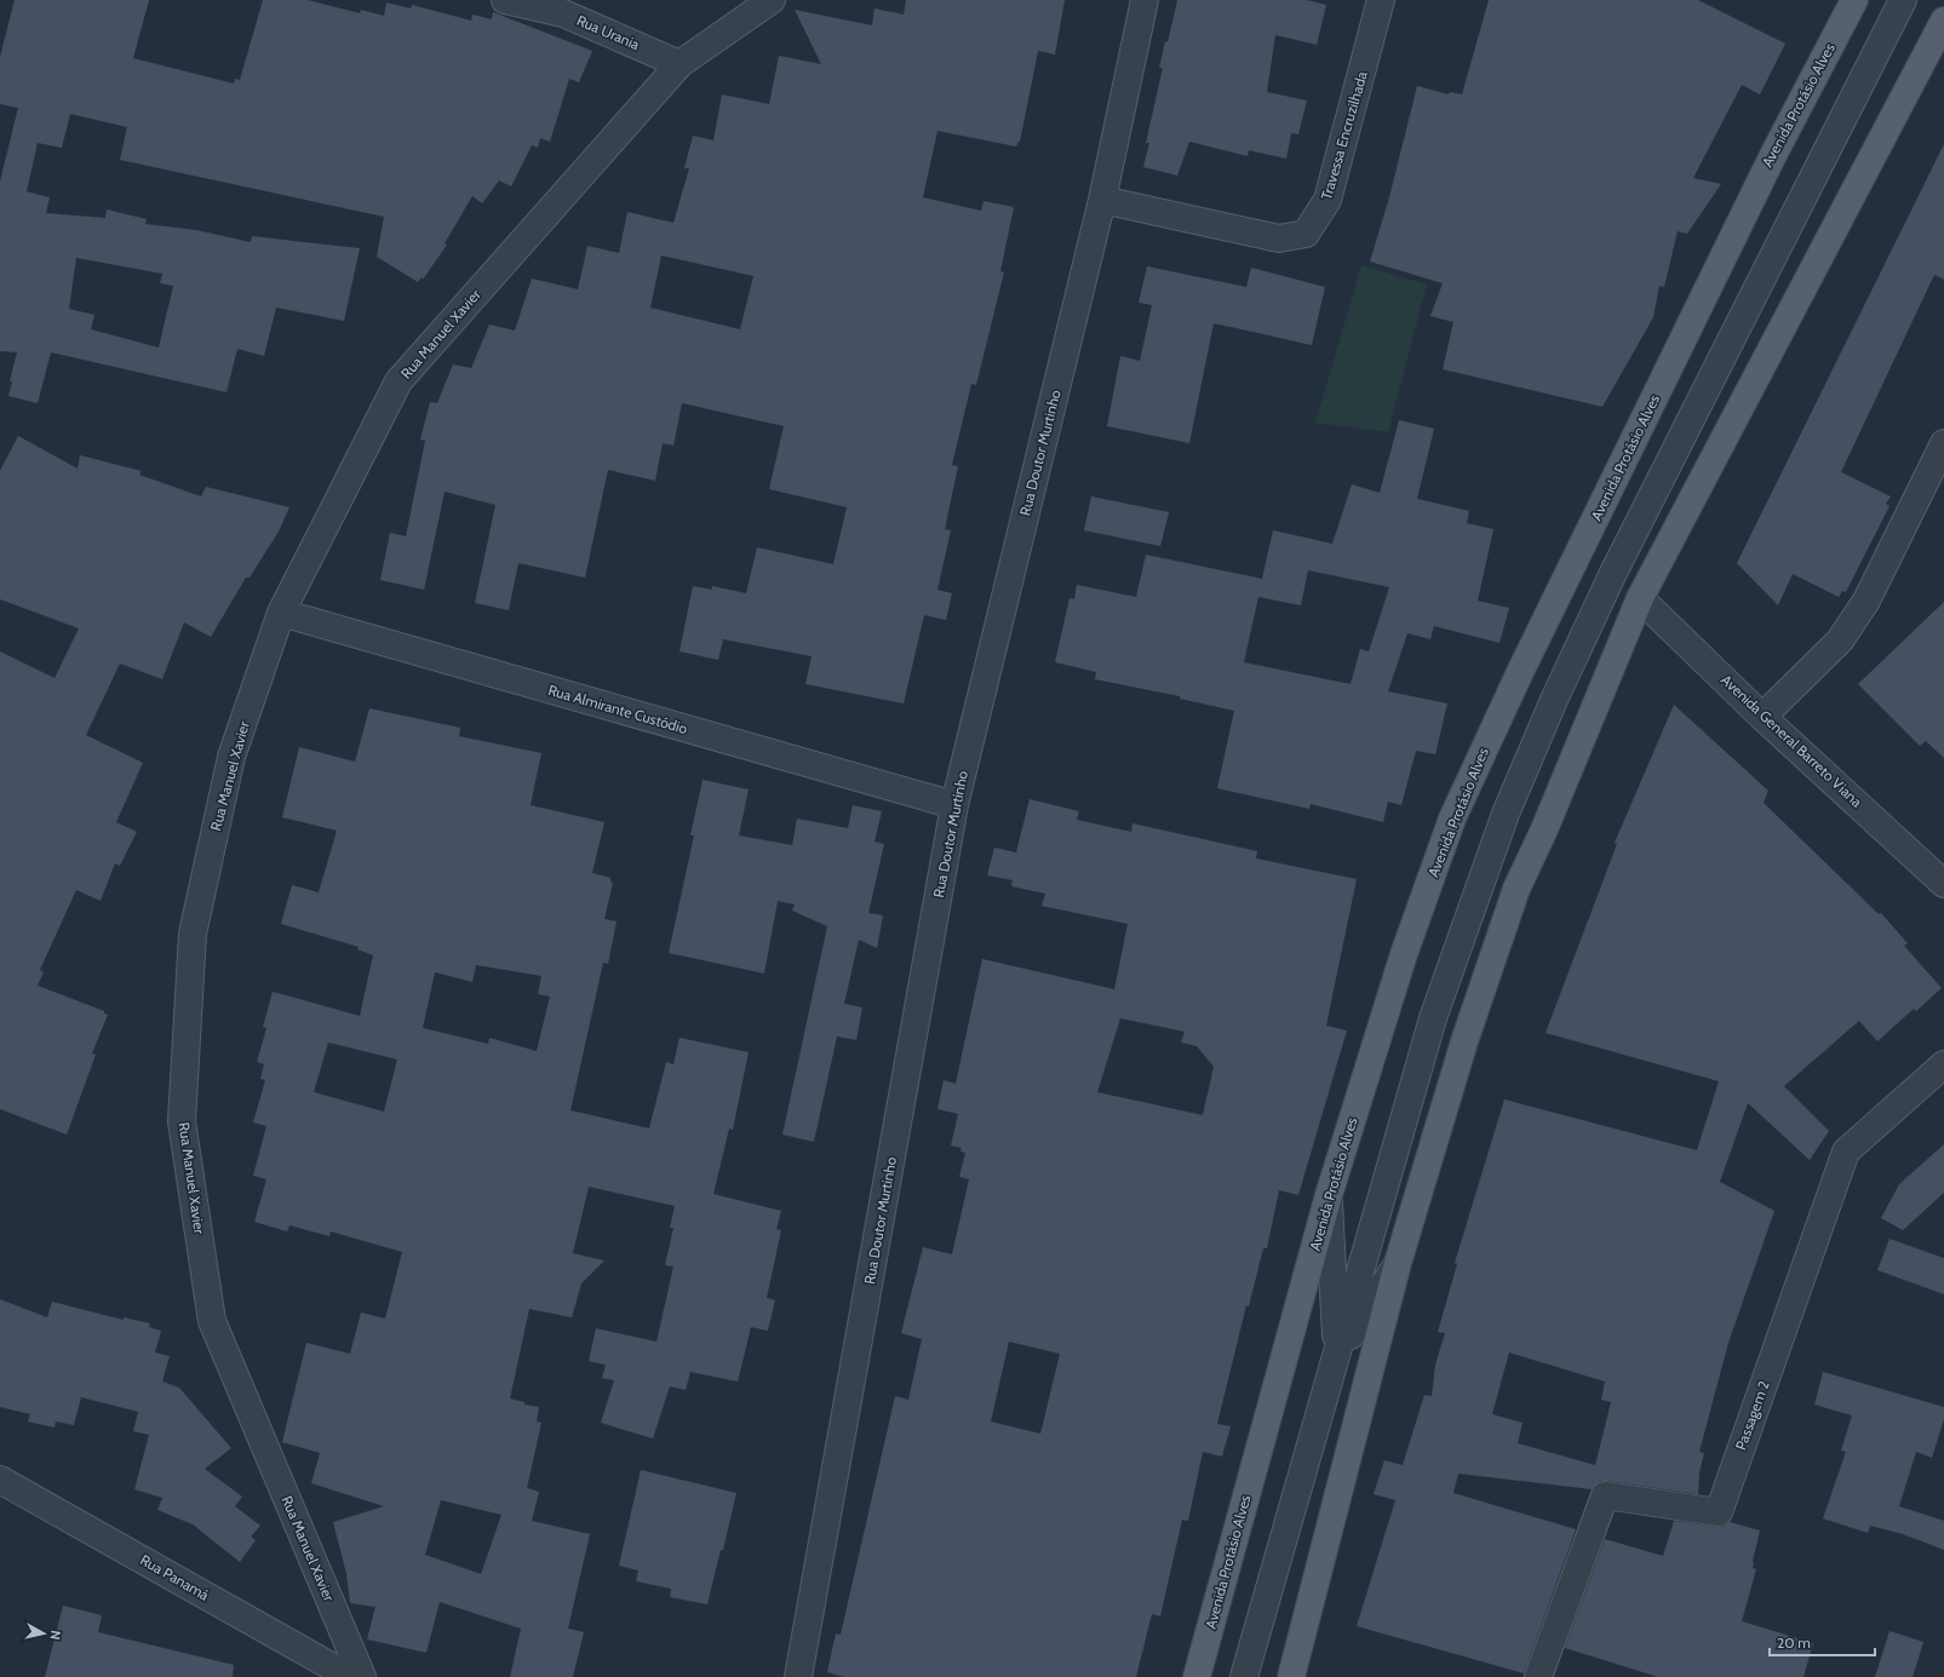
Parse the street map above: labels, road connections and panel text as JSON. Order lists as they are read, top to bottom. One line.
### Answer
{"streets":{"main road":["Avenida Protásio Alves"],"street":["Rua Urania","Travessa Encruzilhada","Rua Manuel Xavier","Rua Doutor Murtinho","Rua Almirante Custódio","Avenida General Barreto Viana","Passagem 2","Rua Panamá"]},"crossings":[["Rua Urania","Rua Manuel Xavier"],["Travessa Encruzilhada","Rua Doutor Murtinho"],["Rua Manuel Xavier","Rua Almirante Custódio"],["Rua Doutor Murtinho","Rua Almirante Custódio"]],"scale_bar":"20 m","north":"right"}
